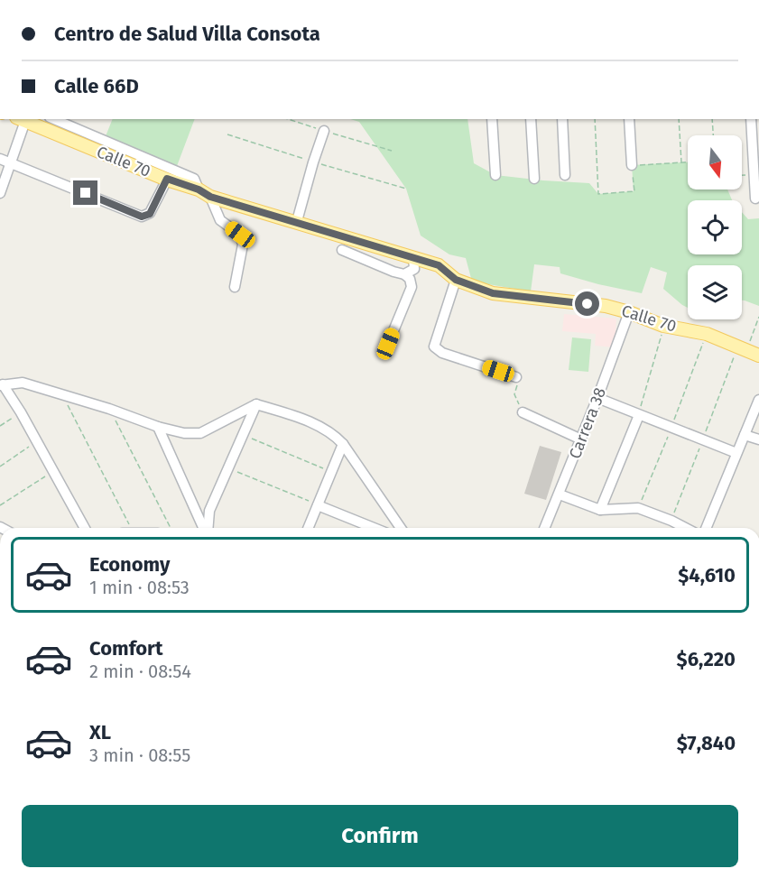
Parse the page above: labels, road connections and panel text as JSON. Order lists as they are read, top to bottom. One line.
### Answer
{"streets":{"main road":["Calle 70"],"street":["Carrera 38"]},"crossings":[["Calle 70","Carrera 38"]],"north":"bottom","page":{"banner":["Centro de Salud Villa Consota","Calle 66D"],"list":[{"name":"Economy","note":"1 min · 08:53","value":"$4,610"},{"name":"Comfort","note":"2 min · 08:54","value":"$6,220"},{"name":"XL","note":"3 min · 08:55","value":"$7,840"}],"buttons":"Confirm"}}
